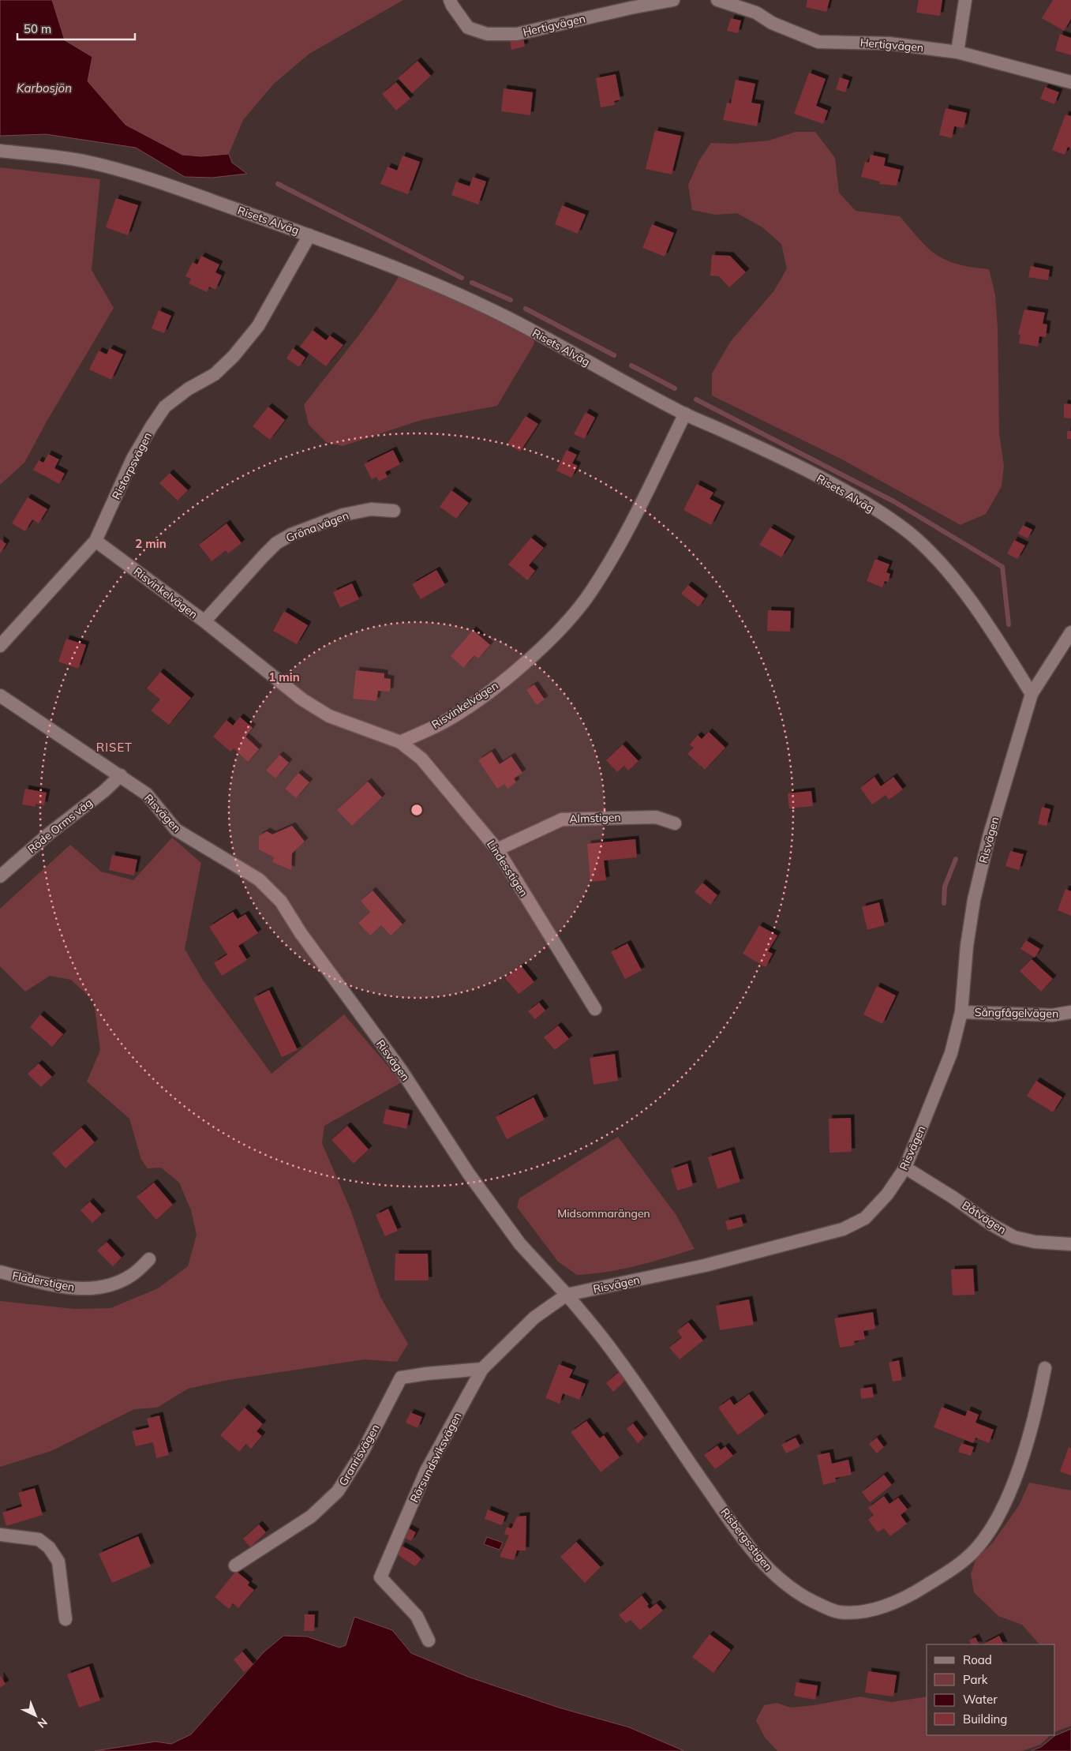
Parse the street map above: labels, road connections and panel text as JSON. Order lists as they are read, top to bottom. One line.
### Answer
{"streets":{"street":["Hertigvägen","Risets Alväg","Ristorpsvägen","Gröna vägen","Risvinkelvägen","Risvägen","Almstigen","Röde Orms väg","Lindesstigen","Sångfågelvägen","Båtvägen","Fläderstigen","Granrisvägen","Rörsundsviksvägen","Risbergsstigen"]},"crossings":[["Risets Alväg","Ristorpsvägen"],["Risets Alväg","Risvinkelvägen"],["Risets Alväg","Risvägen"],["Ristorpsvägen","Risvinkelvägen"],["Gröna vägen","Risvinkelvägen"],["Risvinkelvägen","Lindesstigen"],["Risvägen","Röde Orms väg"],["Risvägen","Sångfågelvägen"],["Risvägen","Båtvägen"],["Risvägen","Rörsundsviksvägen"],["Risvägen","Risbergsstigen"],["Almstigen","Lindesstigen"],["Granrisvägen","Rörsundsviksvägen"],["Rörsundsviksvägen","Risbergsstigen"]],"districts":["RISET"],"water":["Karbosjön"],"parks":["Midsommarängen"],"legend":["Road","Park","Water","Building"],"scale_bar":"50 m","north":"bottom right","rings":["2 min","1 min"]}
